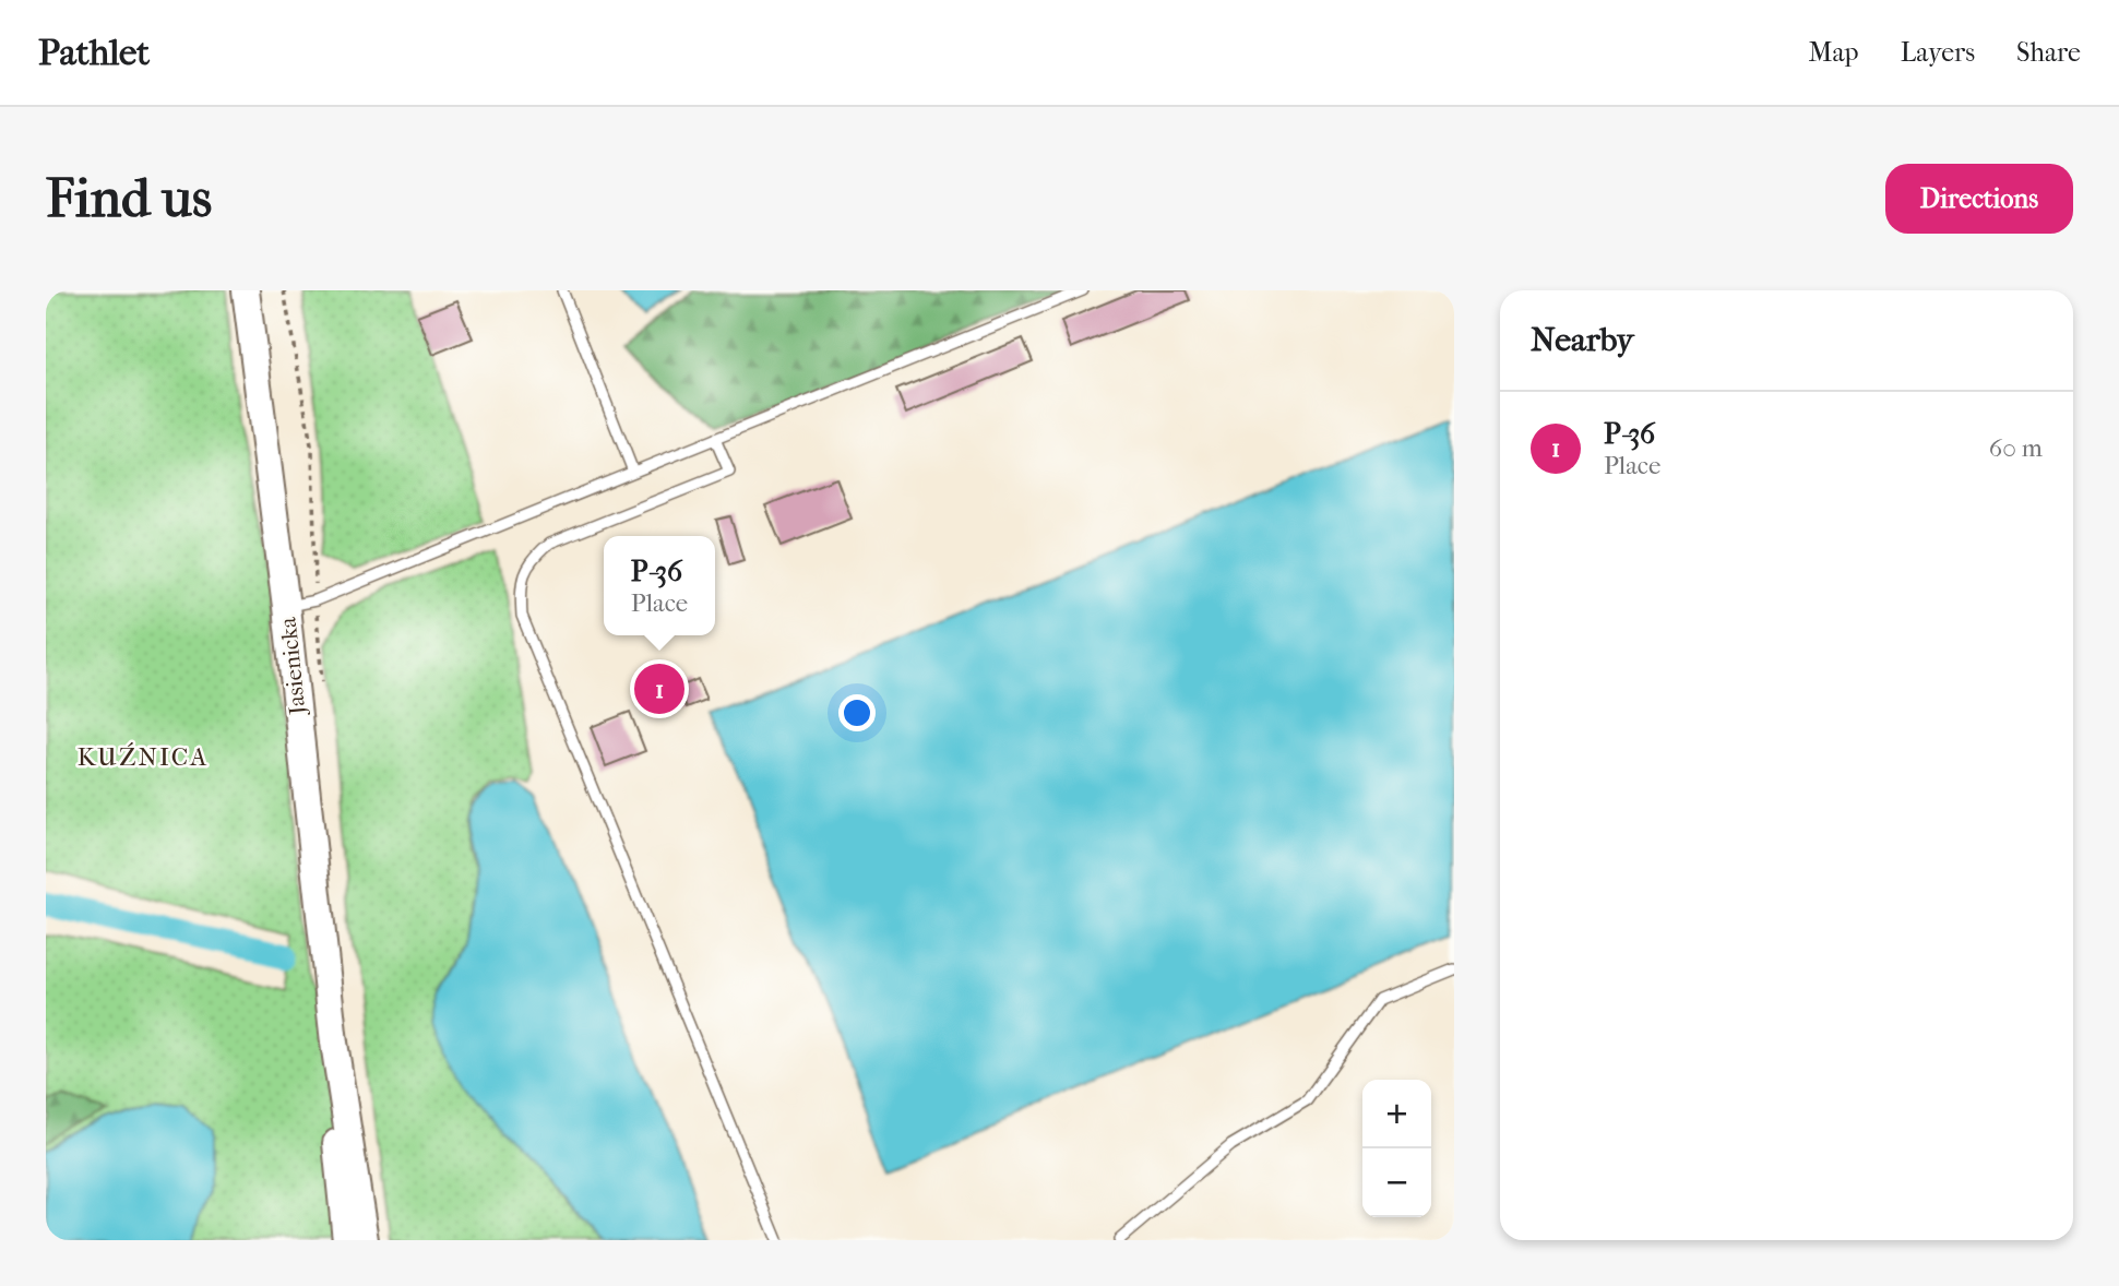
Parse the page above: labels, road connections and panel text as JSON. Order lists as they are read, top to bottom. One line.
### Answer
{"streets":{"main road":["Jasienicka"]},"districts":["KUŹNICA"],"page":{"header":"Pathlet","nav":["Map","Layers","Share"],"buttons":"Directions","title":"Find us","heading":"Nearby","list":[{"mark":"1","name":"P-36","note":"Place","value":"60 m"}],"popup":["P-36","Place"],"pins":"1","map_buttons":["+","−"]}}
